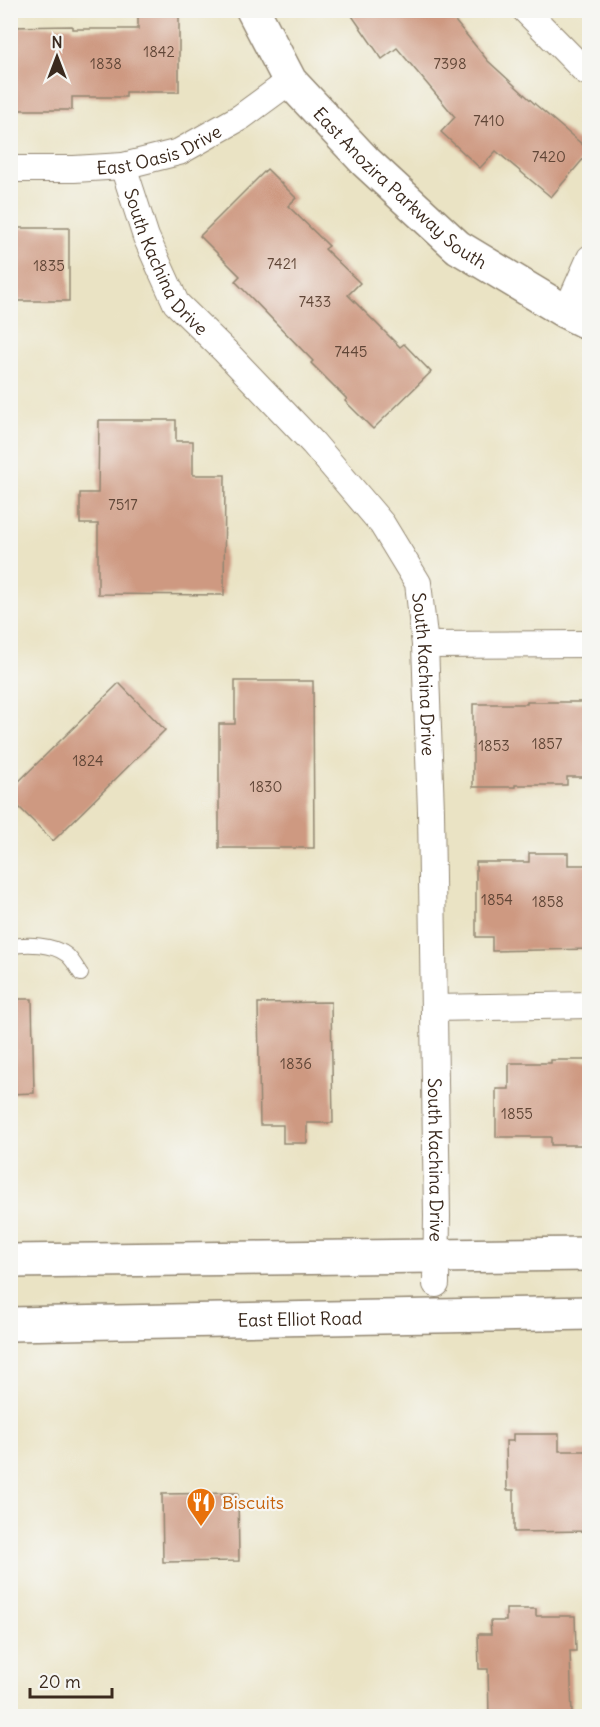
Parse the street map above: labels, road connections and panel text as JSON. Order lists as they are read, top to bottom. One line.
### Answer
{"streets":{"main road":["East Anozira Parkway South","East Elliot Road"],"street":["East Oasis Drive","South Kachina Drive"]},"crossings":[["East Oasis Drive","East Anozira Parkway South"],["East Oasis Drive","South Kachina Drive"]],"places":{"restaurant":["Biscuits"]},"house_numbers":["1842","1838","7398","7410","7420","7421","1835","7433","7445","7517","1857","1853","1824","1830","1854","1858","1836","1855"],"scale_bar":"20 m","north":"top"}
